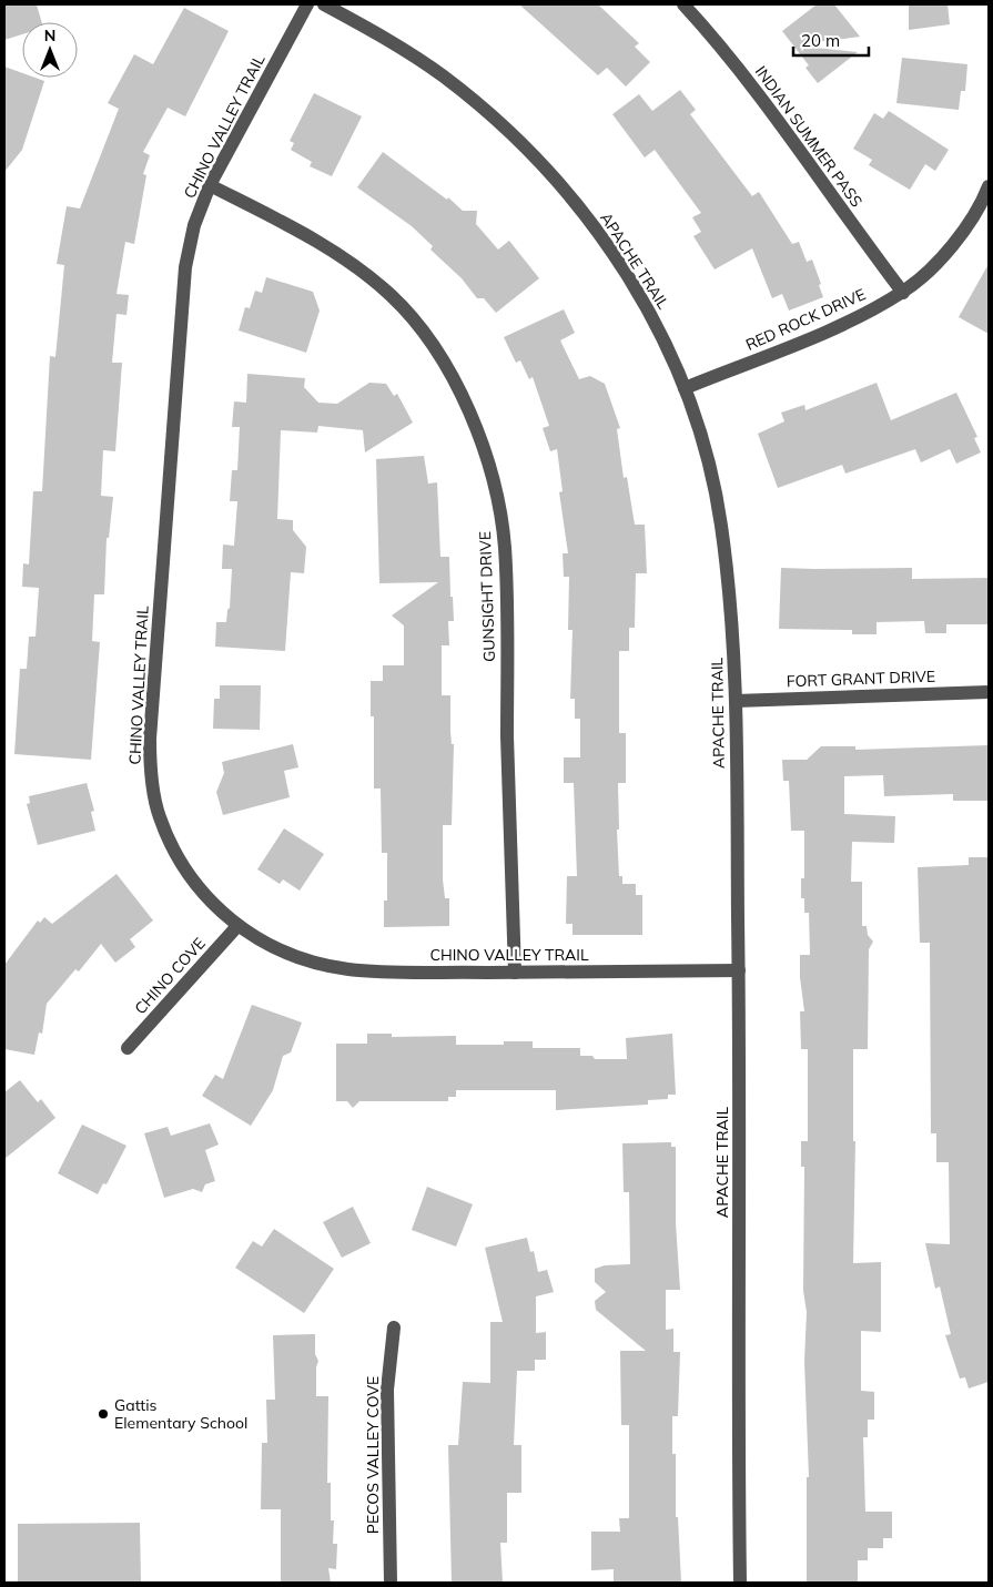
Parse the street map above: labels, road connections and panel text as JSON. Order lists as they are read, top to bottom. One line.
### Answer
{"streets":{"street":["CHINO VALLEY TRAIL","INDIAN SUMMER PASS","APACHE TRAIL","RED ROCK DRIVE","GUNSIGHT DRIVE","FORT GRANT DRIVE","CHINO COVE","PECOS VALLEY COVE"]},"crossings":[["CHINO VALLEY TRAIL","APACHE TRAIL"],["CHINO VALLEY TRAIL","GUNSIGHT DRIVE"],["CHINO VALLEY TRAIL","CHINO COVE"],["INDIAN SUMMER PASS","RED ROCK DRIVE"],["APACHE TRAIL","RED ROCK DRIVE"],["APACHE TRAIL","FORT GRANT DRIVE"]],"places":["Gattis Elementary School"],"scale_bar":"20 m","north":"top"}
